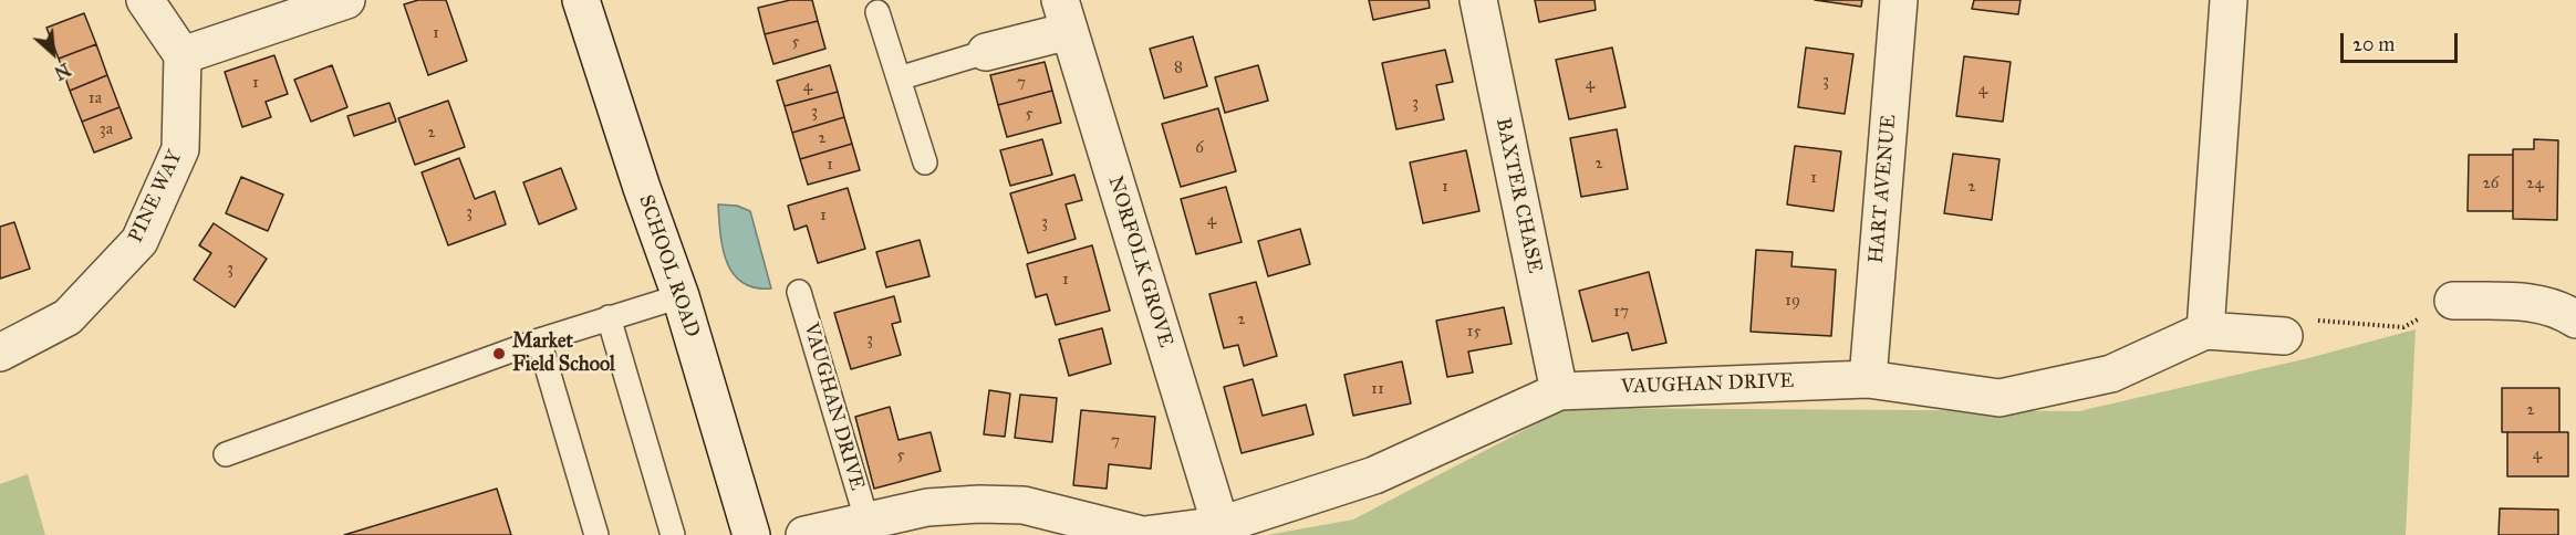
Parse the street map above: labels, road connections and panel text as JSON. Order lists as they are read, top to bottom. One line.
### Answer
{"streets":{"street":["HART AVENUE","BAXTER CHASE","PINE WAY","NORFOLK GROVE","SCHOOL ROAD","VAUGHAN DRIVE"]},"crossings":[["HART AVENUE","VAUGHAN DRIVE"],["BAXTER CHASE","VAUGHAN DRIVE"],["NORFOLK GROVE","VAUGHAN DRIVE"]],"places":["Market Field School"],"house_numbers":["1","5","8","3","1","7","4","4","4","1a","3","3","5","3a","2","2","6","2","1","1","26","24","1","2","3","1","4","3","3","1","19","17","2","15","3","11","2","7","4","5"],"scale_bar":"20 m","north":"bottom right"}
